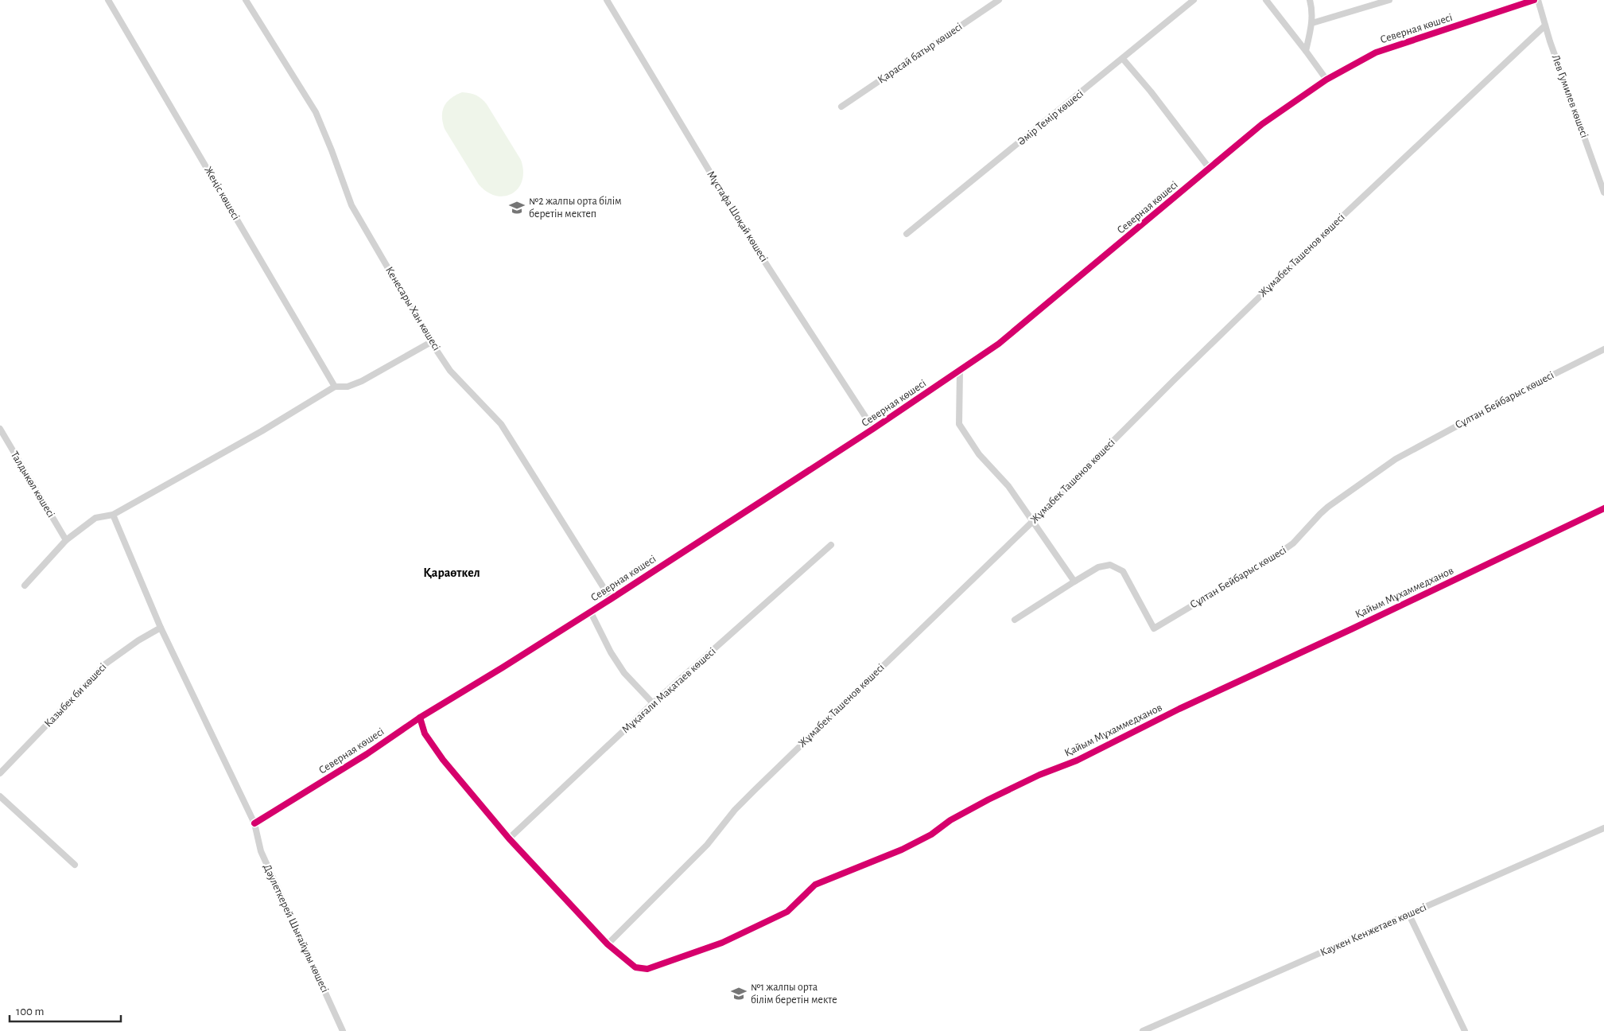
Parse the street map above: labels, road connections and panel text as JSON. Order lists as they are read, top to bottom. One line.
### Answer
{"streets":{"street":["Северная көшесі","Қарасай батыр көшесі","Лев Гумилев көшесі","Әмір Темір көшесі","Жеңіс көшесі","Мұстафа Шоқай көшесі","Жұмабек Ташенов көшесі","Кенесары Хан көшесі","Сұлтан Бейбарыс көшесі","Талдыкөл көшесі","Қайым Мұхаммедханов","Мұқағали Мақатаев көшесі","Казыбек би көшесі","Дәулеткерей Шығайұлы көшесі","Каукен Кенжетаев көшесі"]},"crossings":[["Северная көшесі","Мұстафа Шоқай көшесі"],["Северная көшесі","Кенесары Хан көшесі"],["Северная көшесі","Дәулеткерей Шығайұлы көшесі"],["Лев Гумилев көшесі","Жұмабек Ташенов көшесі"],["Жұмабек Ташенов көшесі","Қайым Мұхаммедханов"],["Казыбек би көшесі","Дәулеткерей Шығайұлы көшесі"]],"districts":["Қараөткел"],"places":{"school or university":["№2 жалпы орта білім беретін мектеп","№1 жалпы орта білім беретін мекте"]},"scale_bar":"100 m"}
